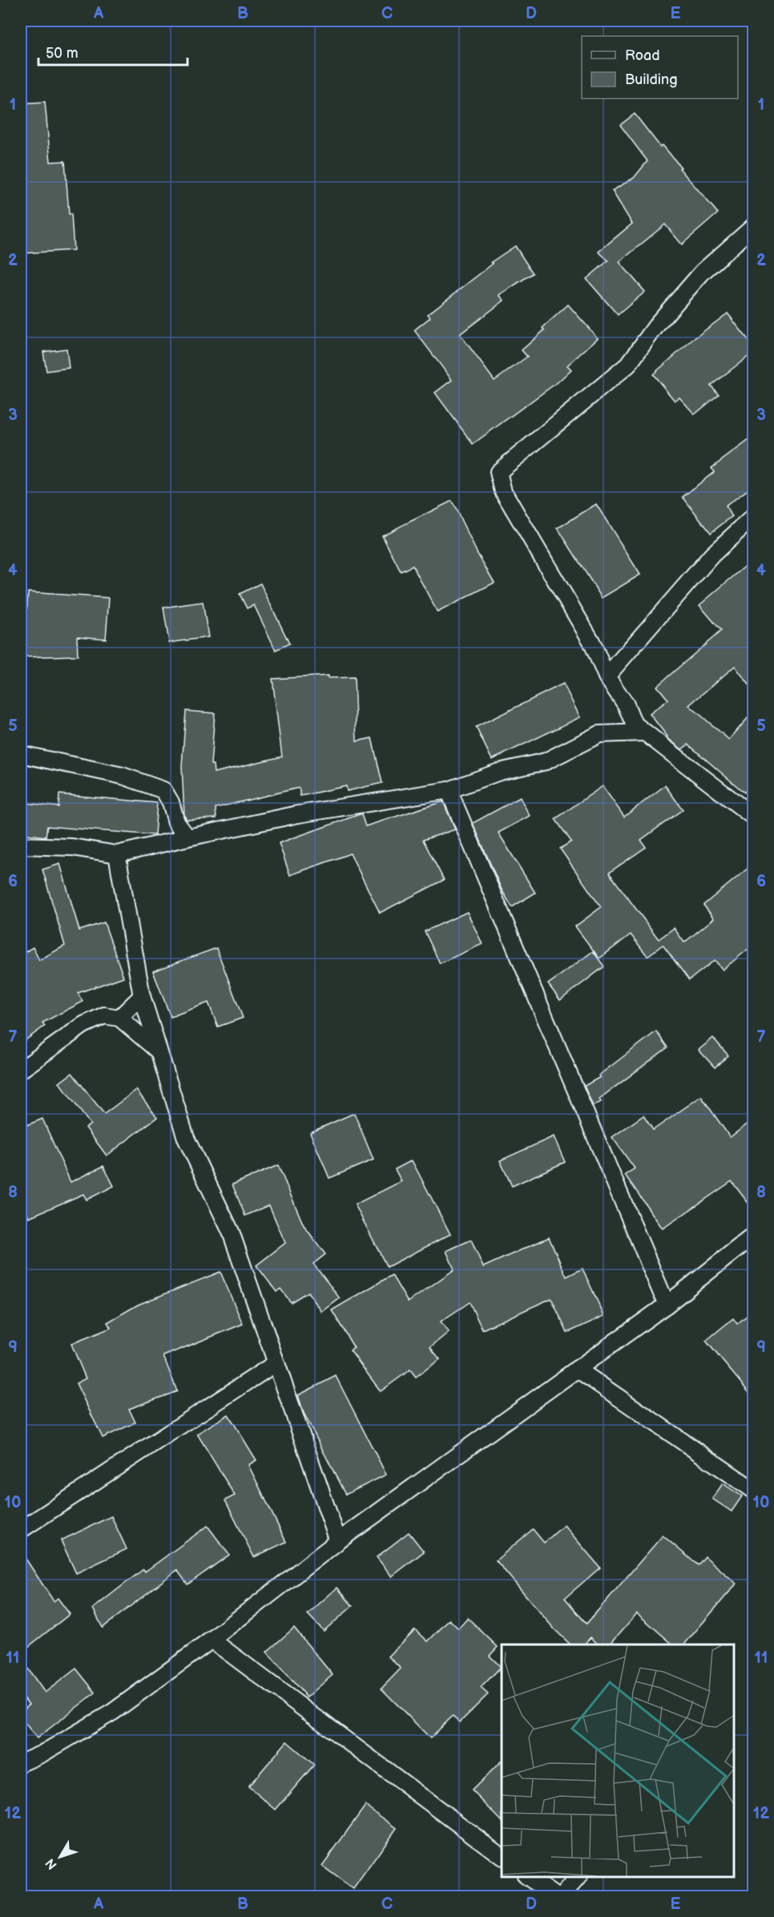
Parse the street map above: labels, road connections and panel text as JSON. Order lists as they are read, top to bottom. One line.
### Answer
{"legend":["Road","Building"],"scale_bar":"50 m","north":"bottom left","grid":{"columns":["A","B","C","D","E"],"rows":["1","2","3","4","5","6","7","8","9","10","11","12"]}}
